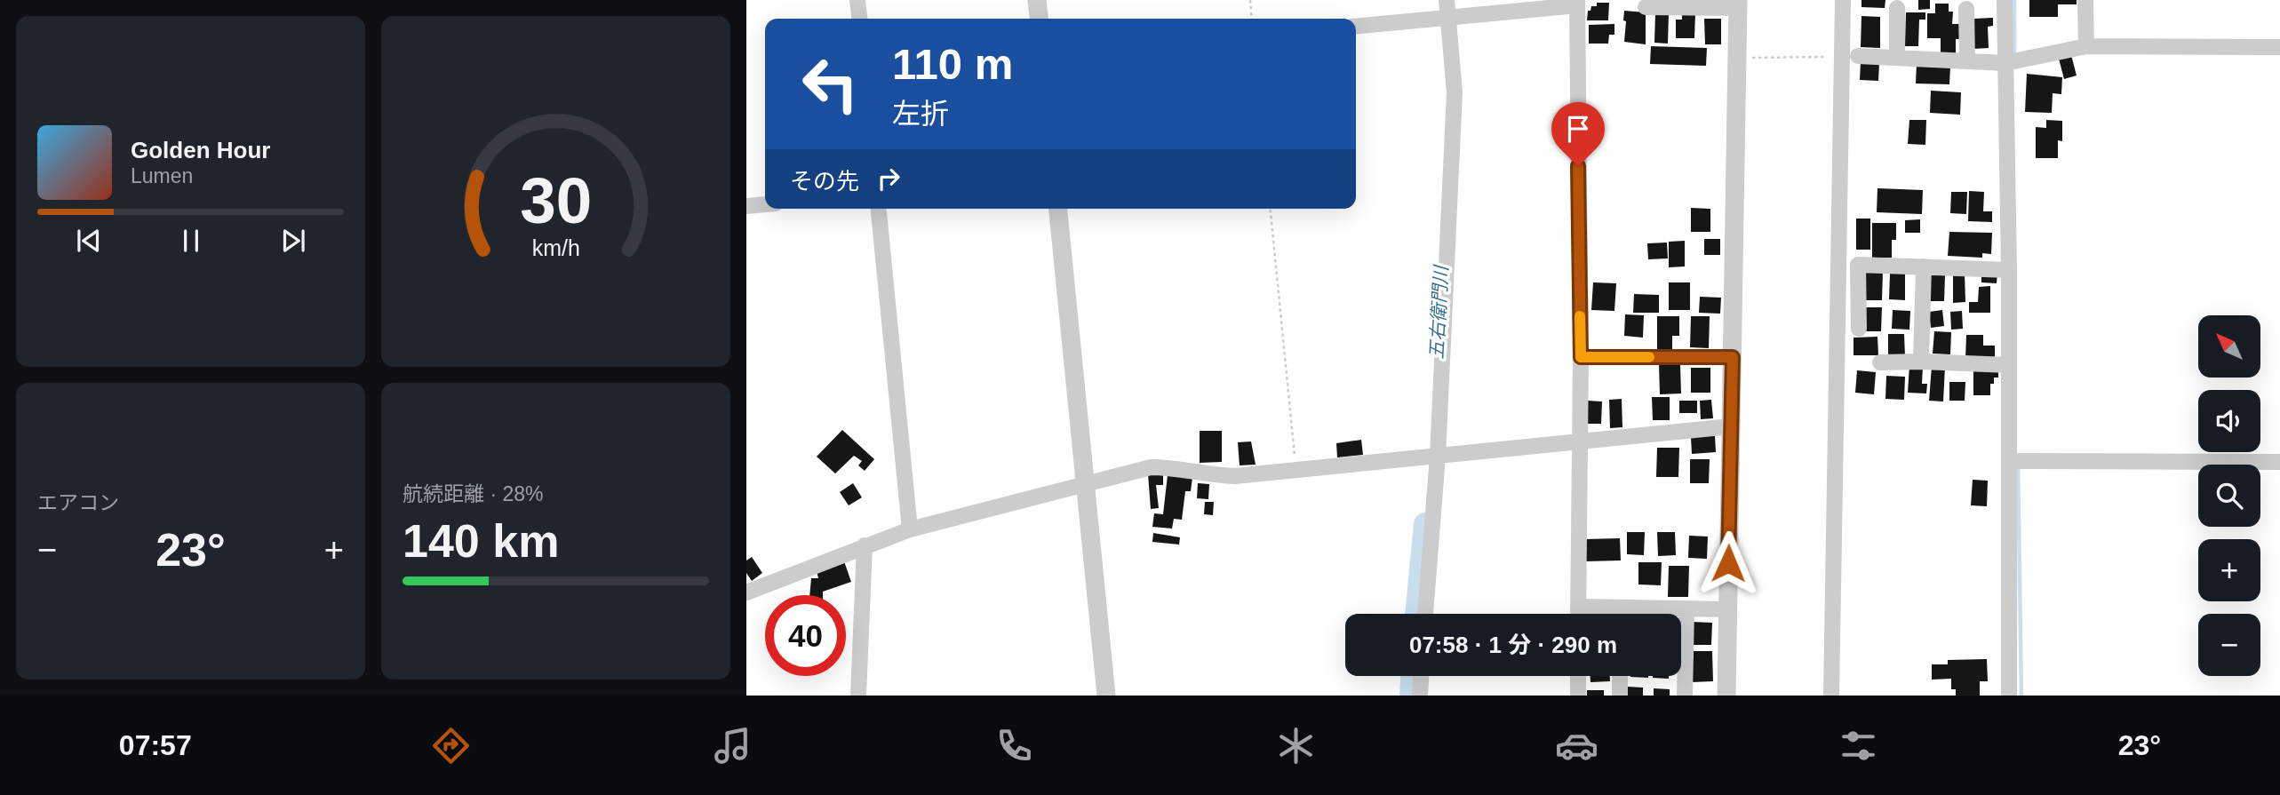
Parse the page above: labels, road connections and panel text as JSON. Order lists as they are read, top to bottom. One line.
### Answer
{"water":["五右衛門川"],"north":"top left","page":{"turn":["110 m","左折"],"song":["Golden Hour","Lumen"],"then":"その先","map_buttons":["+","−"],"tile":["エアコン",["航続距離 · 28%","140 km"]],"heat":["−","23°","+"],"limit":"40","trip":"07:58 · 1 分 · 290 m","tabs":["07:57","23°"],"gauge":["30","km/h"]}}
